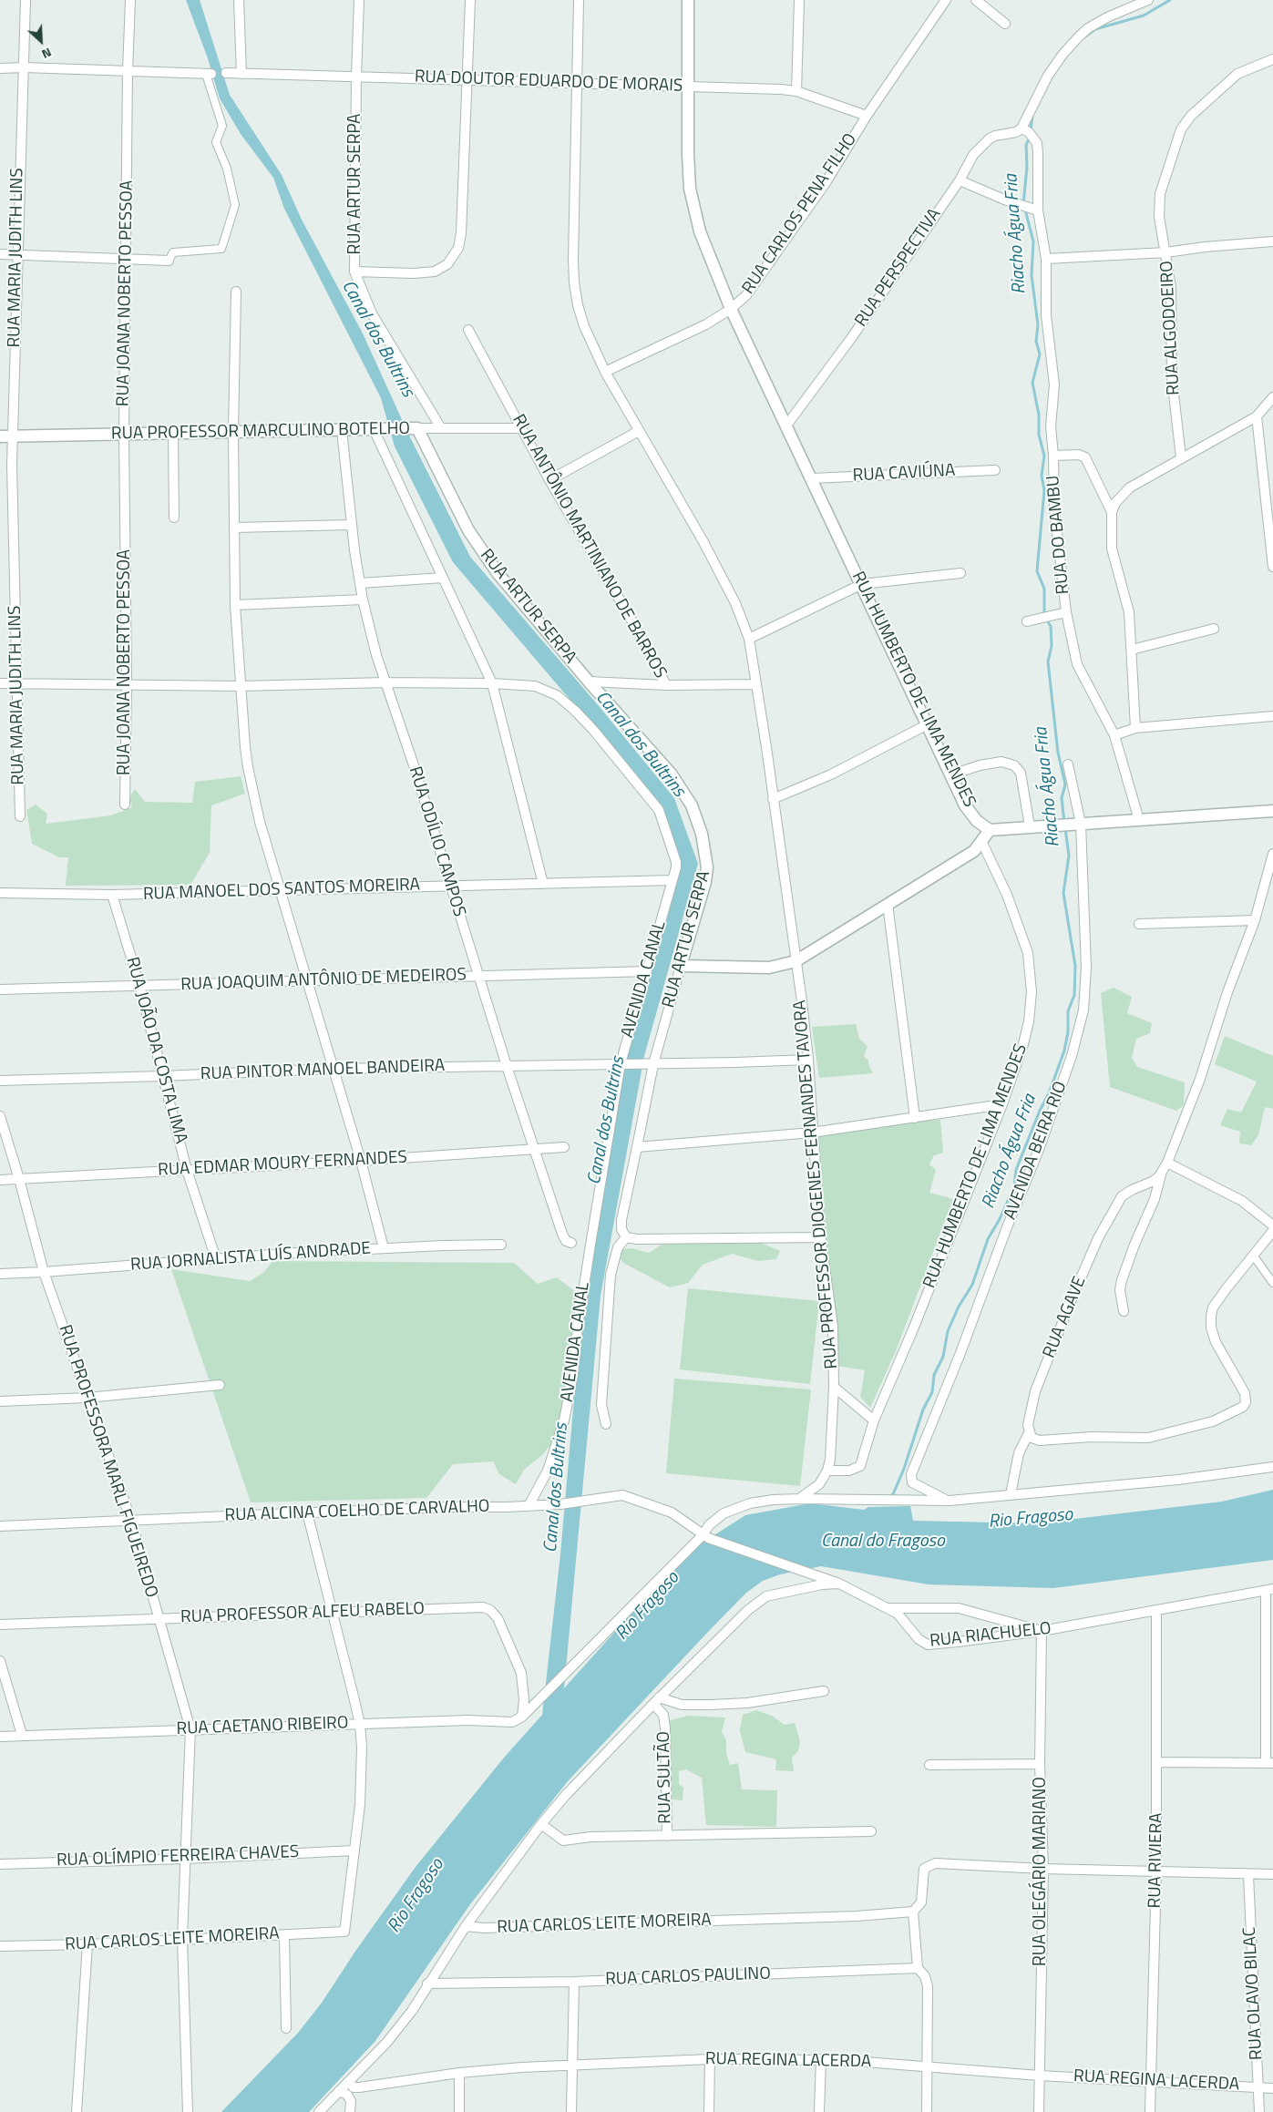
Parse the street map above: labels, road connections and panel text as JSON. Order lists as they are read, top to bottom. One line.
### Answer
{"streets":{"street":["RUA DOUTOR EDUARDO DE MORAIS","RUA ARTUR SERPA","RUA CARLOS PENA FILHO","RUA MARIA JUDITH LINS","RUA PERSPECTIVA","RUA JOANA NOBERTO PESSOA","RUA ALGODOEIRO","RUA PROFESSOR MARCULINO BOTELHO","RUA CAVIÚNA","RUA DO BAMBU","RUA ANTÔNIO MARTINIANO DE BARROS","RUA HUMBERTO DE LIMA MENDES","RUA ODÍLIO CAMPOS","RUA MANOEL DOS SANTOS MOREIRA","AVENIDA CANAL","RUA JOAQUIM ANTÔNIO DE MEDEIROS","RUA JOÃO DA COSTA LIMA","RUA PINTOR MANOEL BANDEIRA","AVENIDA BEIRA RIO","RUA EDMAR MOURY FERNANDES","RUA PROFESSOR DIOGENES FERNANDES TAVORA","RUA JORNALISTA LUÍS ANDRADE","RUA AGAVE","RUA PROFESSORA MARLI FIGUEIREDO","RUA ALCINA COELHO DE CARVALHO","RUA PROFESSOR ALFEU RABELO","RUA RIACHUELO","RUA CAETANO RIBEIRO","RUA SULTÃO","RUA OLÍMPIO FERREIRA CHAVES","RUA RIVIERA","RUA OLEGÁRIO MARIANO","RUA CARLOS LEITE MOREIRA","RUA CARLOS PAULINO","RUA OLAVO BILAC","RUA REGINA LACERDA"]},"crossings":[["RUA DOUTOR EDUARDO DE MORAIS","RUA ARTUR SERPA"],["RUA DOUTOR EDUARDO DE MORAIS","RUA CARLOS PENA FILHO"],["RUA DOUTOR EDUARDO DE MORAIS","RUA HUMBERTO DE LIMA MENDES"],["RUA DOUTOR EDUARDO DE MORAIS","RUA PROFESSOR DIOGENES FERNANDES TAVORA"],["RUA ARTUR SERPA","RUA PROFESSOR MARCULINO BOTELHO"],["RUA ARTUR SERPA","RUA PINTOR MANOEL BANDEIRA"],["RUA CARLOS PENA FILHO","RUA HUMBERTO DE LIMA MENDES"],["RUA CARLOS PENA FILHO","RUA PROFESSOR DIOGENES FERNANDES TAVORA"],["RUA MARIA JUDITH LINS","RUA PROFESSOR MARCULINO BOTELHO"],["RUA PERSPECTIVA","RUA HUMBERTO DE LIMA MENDES"],["RUA JOANA NOBERTO PESSOA","RUA PROFESSOR MARCULINO BOTELHO"],["RUA PROFESSOR MARCULINO BOTELHO","RUA ANTÔNIO MARTINIANO DE BARROS"],["RUA PROFESSOR MARCULINO BOTELHO","RUA ODÍLIO CAMPOS"],["RUA CAVIÚNA","RUA HUMBERTO DE LIMA MENDES"],["RUA ANTÔNIO MARTINIANO DE BARROS","RUA PROFESSOR DIOGENES FERNANDES TAVORA"],["RUA HUMBERTO DE LIMA MENDES","RUA PROFESSOR DIOGENES FERNANDES TAVORA"],["RUA ODÍLIO CAMPOS","RUA MANOEL DOS SANTOS MOREIRA"],["RUA ODÍLIO CAMPOS","RUA JOAQUIM ANTÔNIO DE MEDEIROS"],["RUA ODÍLIO CAMPOS","RUA PINTOR MANOEL BANDEIRA"],["RUA ODÍLIO CAMPOS","RUA EDMAR MOURY FERNANDES"],["RUA MANOEL DOS SANTOS MOREIRA","AVENIDA CANAL"],["RUA MANOEL DOS SANTOS MOREIRA","RUA JOÃO DA COSTA LIMA"],["AVENIDA CANAL","RUA JOAQUIM ANTÔNIO DE MEDEIROS"],["AVENIDA CANAL","RUA PINTOR MANOEL BANDEIRA"],["AVENIDA CANAL","RUA ALCINA COELHO DE CARVALHO"],["RUA JOAQUIM ANTÔNIO DE MEDEIROS","RUA JOÃO DA COSTA LIMA"],["RUA JOÃO DA COSTA LIMA","RUA PINTOR MANOEL BANDEIRA"],["RUA JOÃO DA COSTA LIMA","RUA EDMAR MOURY FERNANDES"],["RUA JOÃO DA COSTA LIMA","RUA JORNALISTA LUÍS ANDRADE"],["RUA PINTOR MANOEL BANDEIRA","RUA PROFESSOR DIOGENES FERNANDES TAVORA"],["RUA EDMAR MOURY FERNANDES","RUA PROFESSORA MARLI FIGUEIREDO"],["RUA JORNALISTA LUÍS ANDRADE","RUA PROFESSORA MARLI FIGUEIREDO"],["RUA PROFESSORA MARLI FIGUEIREDO","RUA ALCINA COELHO DE CARVALHO"],["RUA PROFESSORA MARLI FIGUEIREDO","RUA PROFESSOR ALFEU RABELO"],["RUA PROFESSORA MARLI FIGUEIREDO","RUA CAETANO RIBEIRO"],["RUA PROFESSORA MARLI FIGUEIREDO","RUA OLÍMPIO FERREIRA CHAVES"],["RUA PROFESSORA MARLI FIGUEIREDO","RUA CARLOS LEITE MOREIRA"],["RUA ALCINA COELHO DE CARVALHO","RUA RIACHUELO"],["RUA PROFESSOR ALFEU RABELO","RUA CAETANO RIBEIRO"],["RUA RIACHUELO","RUA RIVIERA"],["RUA RIACHUELO","RUA OLEGÁRIO MARIANO"],["RUA OLÍMPIO FERREIRA CHAVES","RUA CARLOS LEITE MOREIRA"],["RUA RIVIERA","RUA REGINA LACERDA"],["RUA OLEGÁRIO MARIANO","RUA REGINA LACERDA"],["RUA OLAVO BILAC","RUA REGINA LACERDA"]],"water":["Riacho Água Fria","Canal dos Bultrins","Rio Fragoso","Canal do Fragoso"],"north":"bottom right"}
